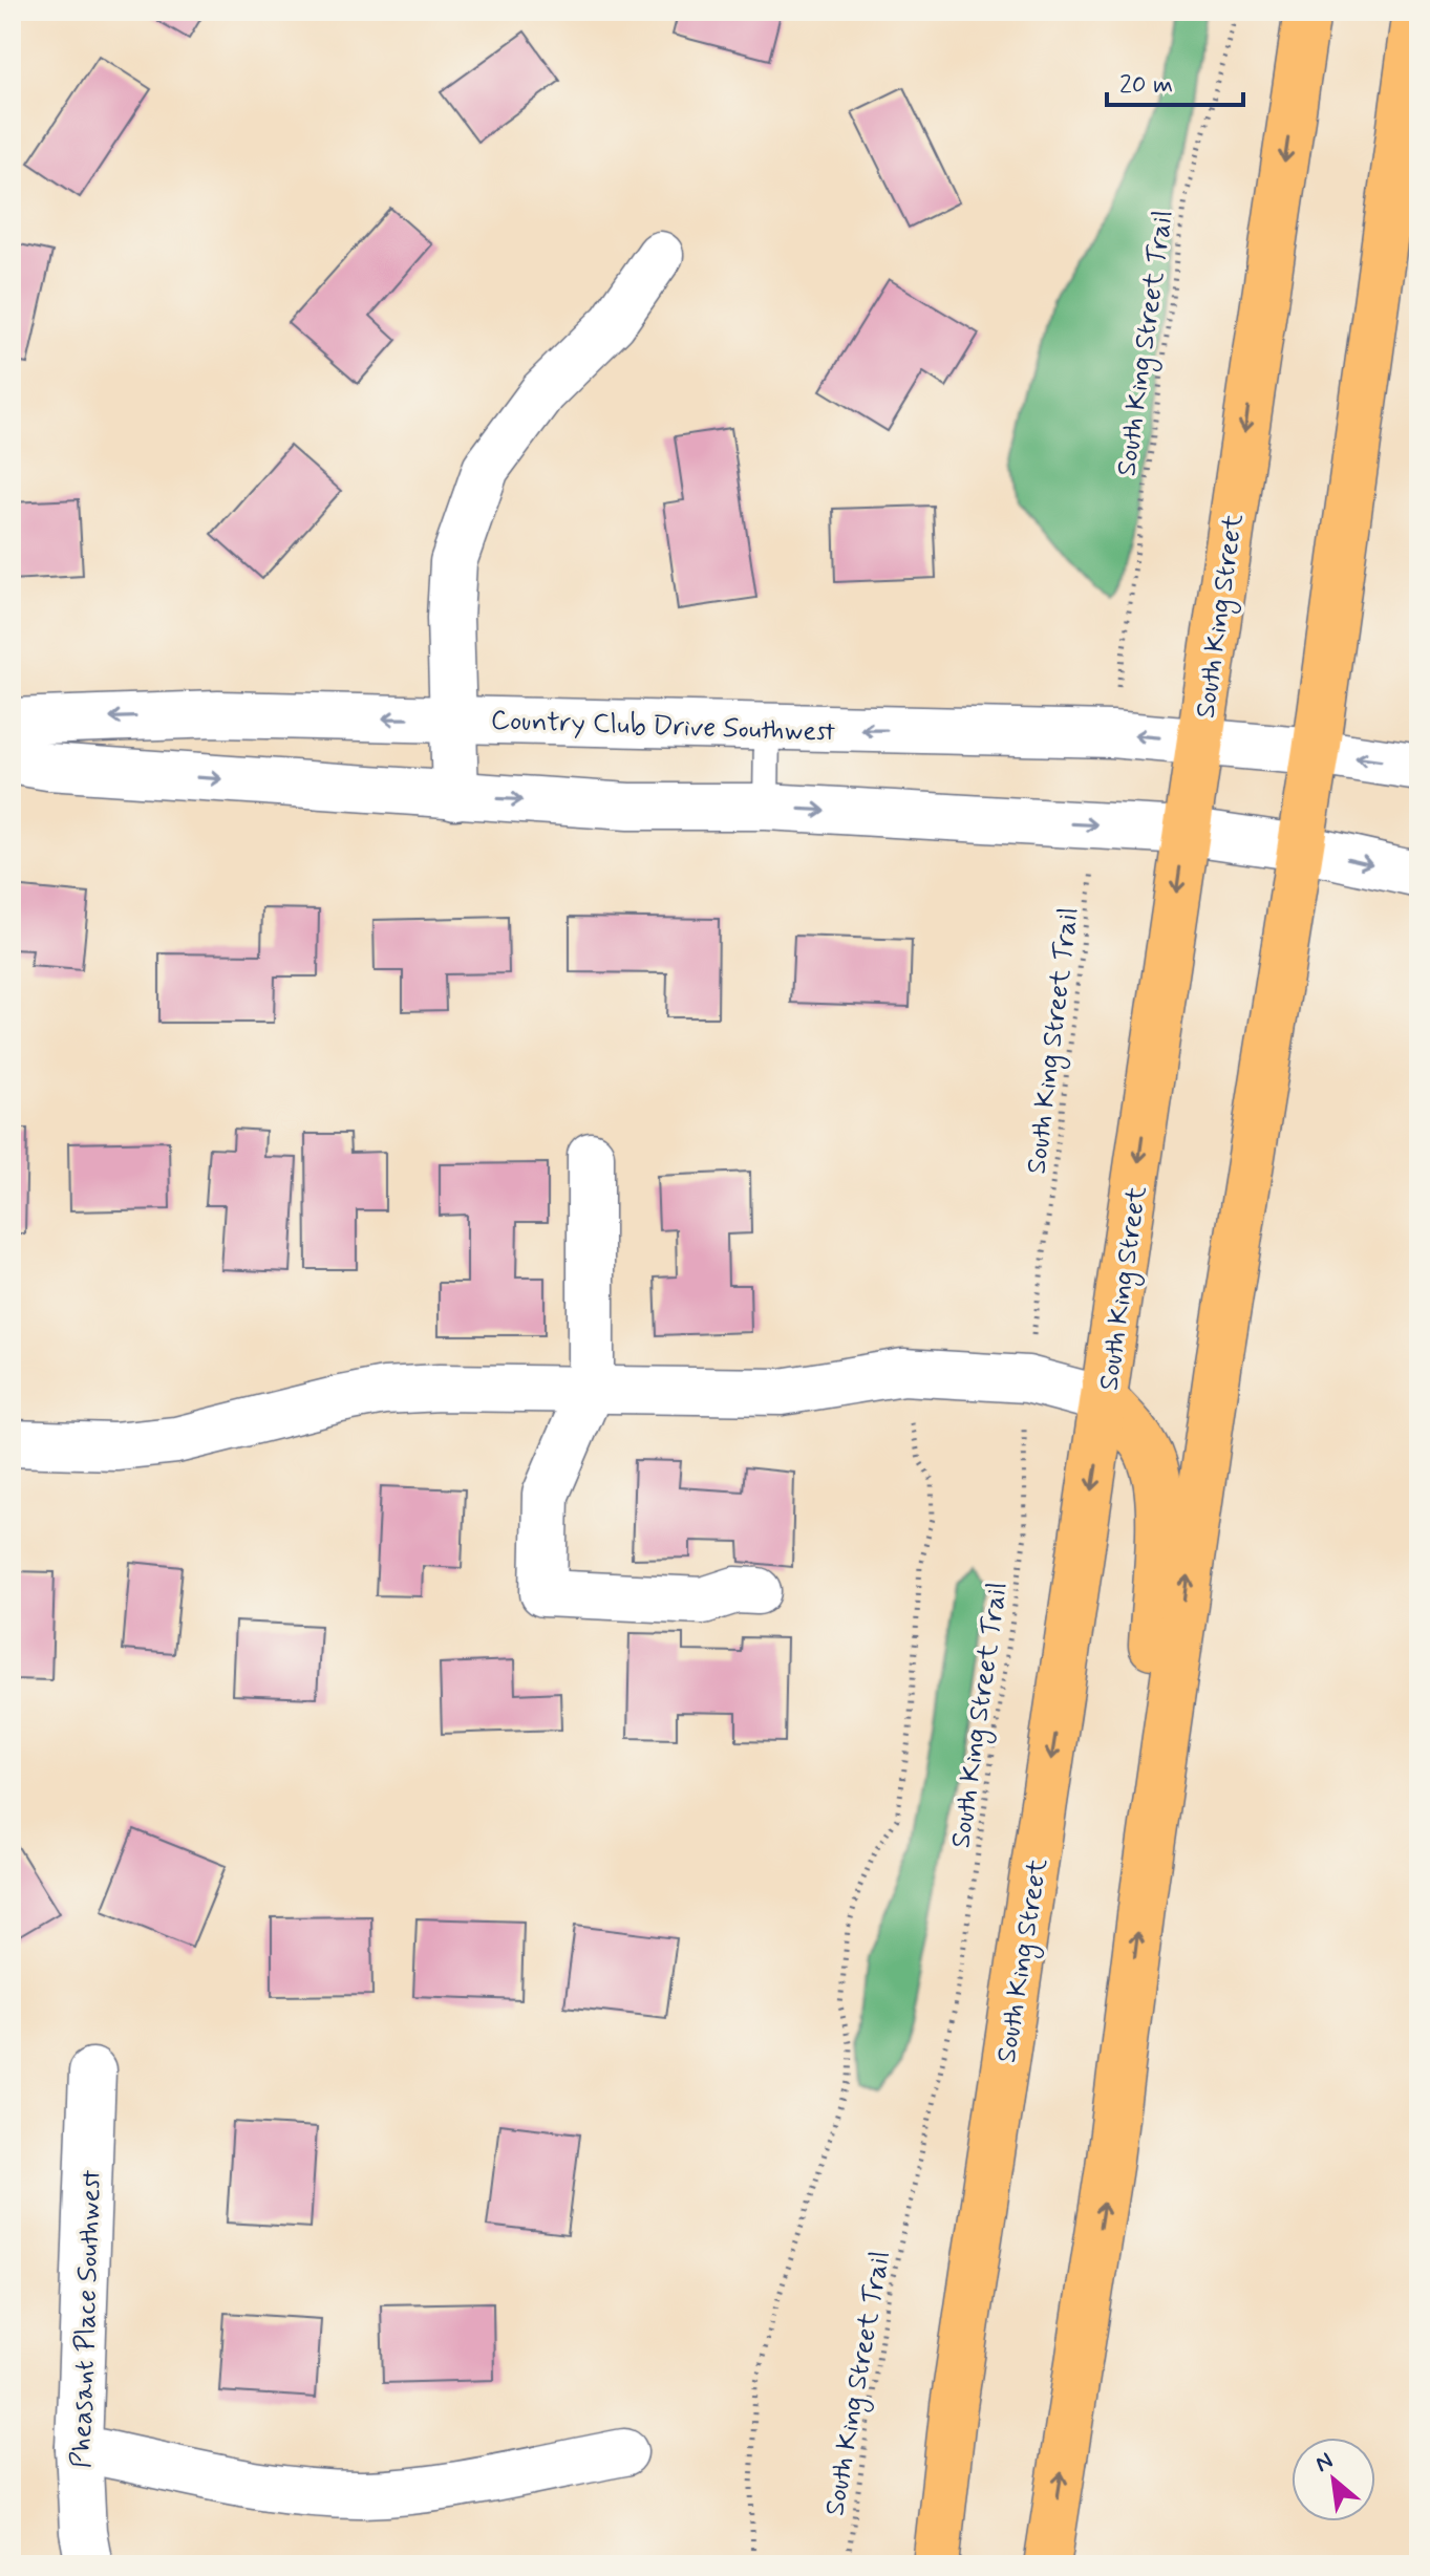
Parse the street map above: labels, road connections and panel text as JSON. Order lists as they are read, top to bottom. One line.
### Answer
{"streets":{"highway":["South King Street"],"street":["Country Club Drive Southwest","Pheasant Place Southwest"],"path":["South King Street Trail"]},"crossings":[["South King Street","Country Club Drive Southwest"]],"scale_bar":"20 m","north":"top left"}
